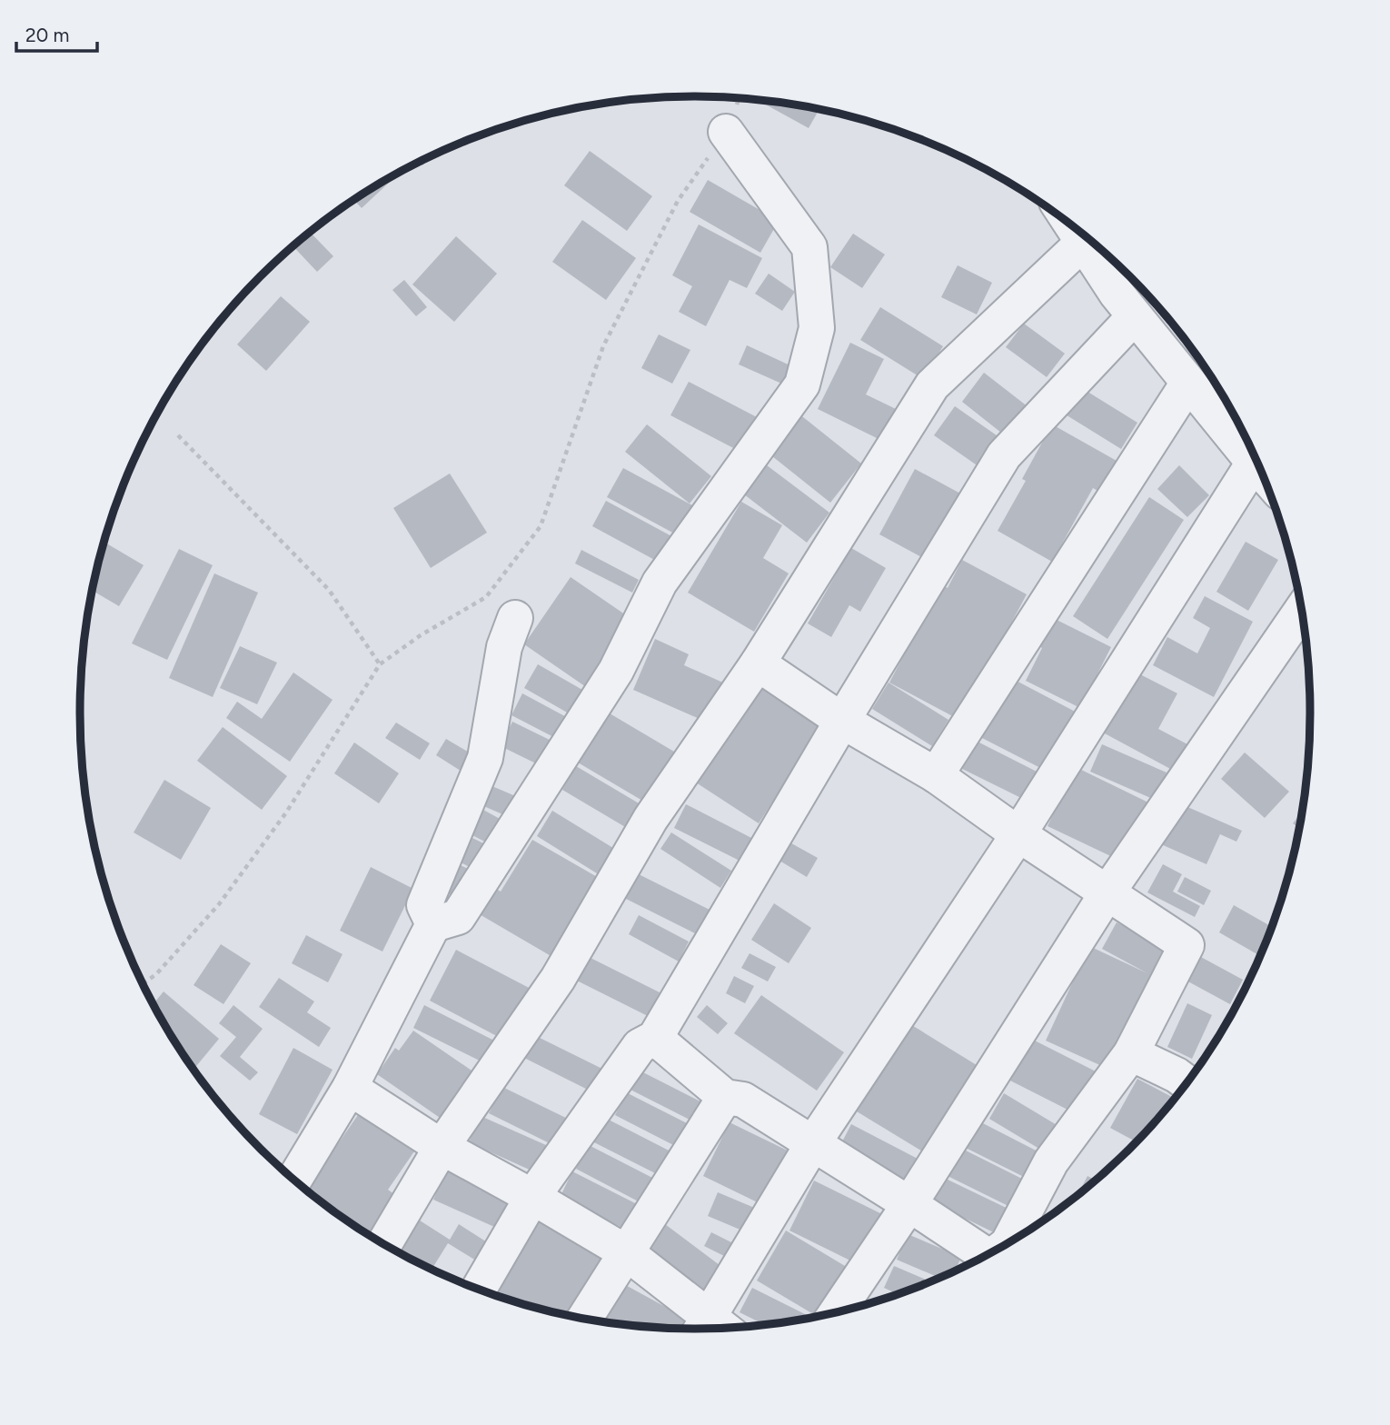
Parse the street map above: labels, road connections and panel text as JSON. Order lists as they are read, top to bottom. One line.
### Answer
{"scale_bar":"20 m"}
